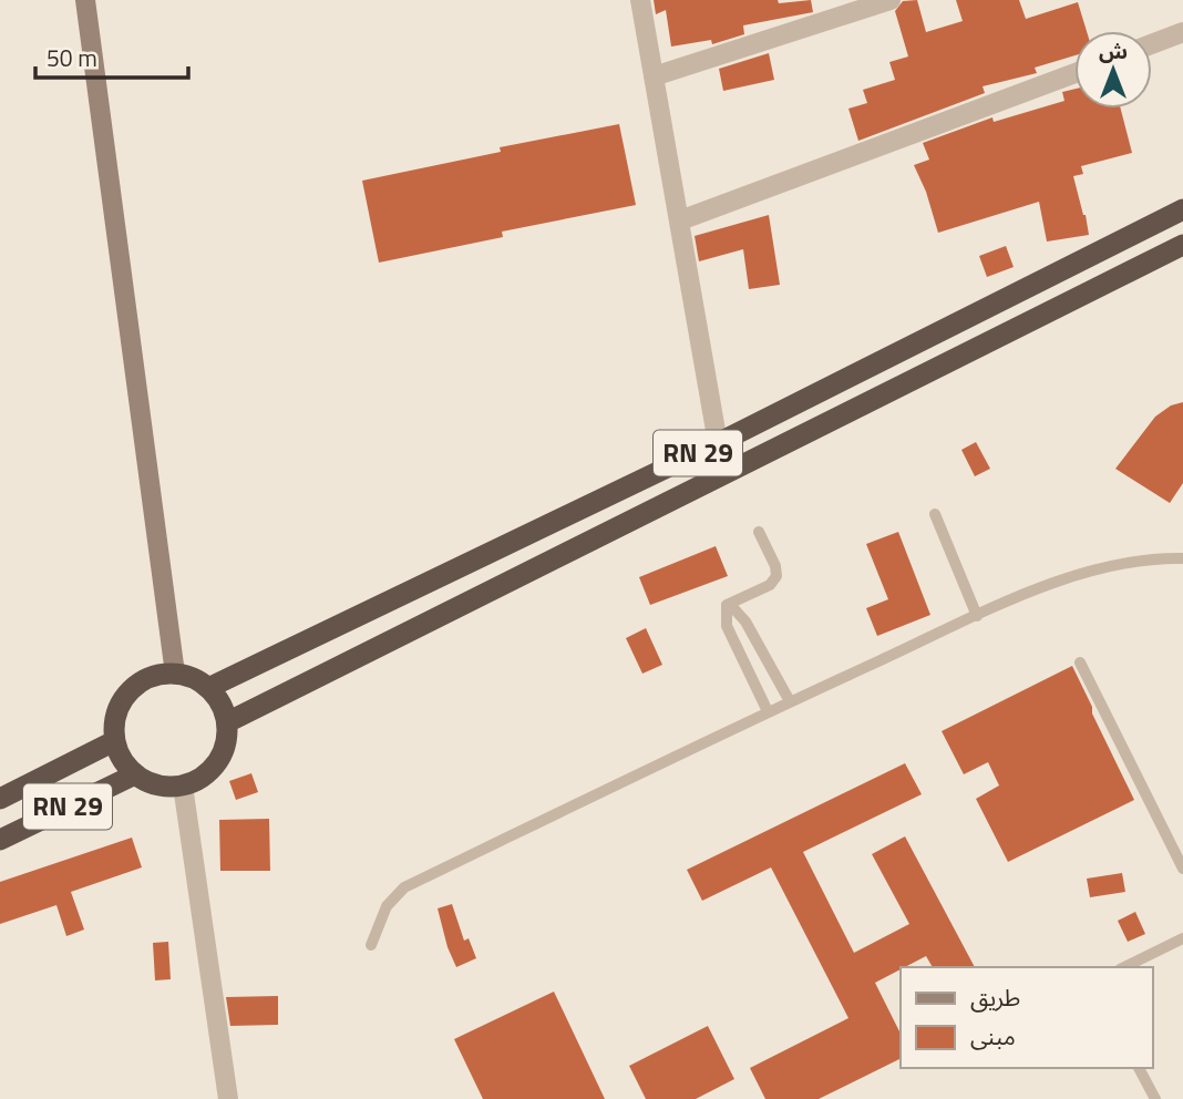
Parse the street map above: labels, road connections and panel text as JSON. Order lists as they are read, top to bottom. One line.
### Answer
{"streets":{"highway":["RN 29"]},"legend":["طريق","مبنى"],"scale_bar":"50 m","north":"top"}
